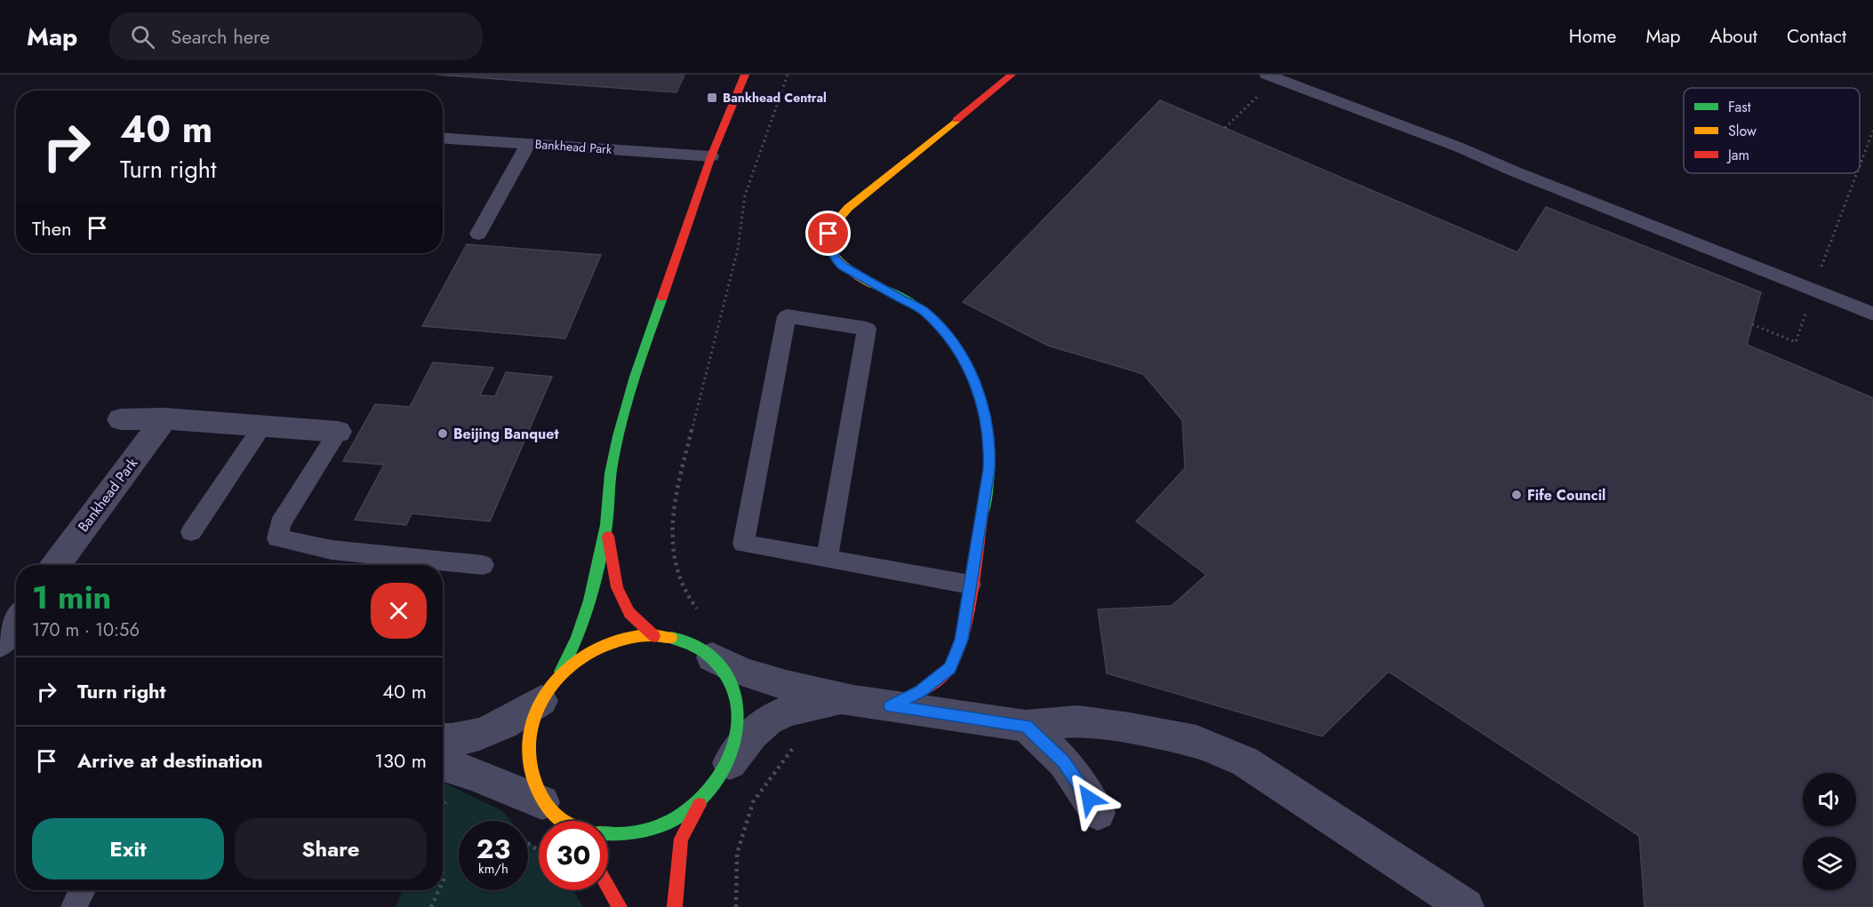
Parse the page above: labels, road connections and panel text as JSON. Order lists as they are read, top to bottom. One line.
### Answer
{"streets":{"street":["Bankhead Park"]},"places":{"transit":["Bankhead Central"],"other":["Beijing Banquet","Fife Council"]},"legend":["Fast","Slow","Jam"],"page":{"header":"Map","search":"Search here","nav":["Home","Map","About","Contact"],"turn":["40 m","Turn right"],"then":"Then","heading":["1 min","170 m · 10:56"],"list":[{"name":"Turn right","value":"40 m"},{"name":"Arrive at destination","value":"130 m"}],"buttons":["Exit","Share"],"speed":"23 km/h","limit":"30"}}
